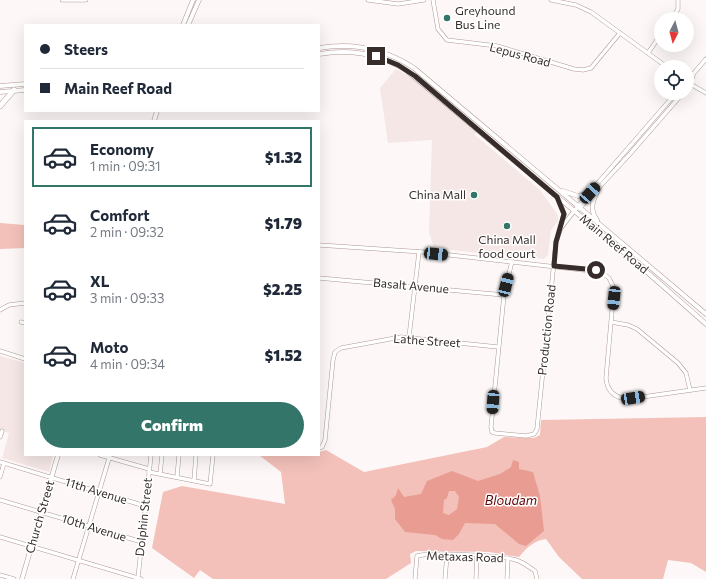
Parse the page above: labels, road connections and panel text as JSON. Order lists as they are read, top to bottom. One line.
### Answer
{"streets":{"main road":["Main Reef Road","Church Street"],"street":["Lepus Road","Basalt Avenue","Production Road","Lathe Street","11th Avenue","Dolphin Street","10th Avenue","Metaxas Road"]},"crossings":[["Main Reef Road","Production Road"],["Production Road","Lathe Street"],["11th Avenue","Church Street"],["11th Avenue","Dolphin Street"],["Church Street","10th Avenue"],["Dolphin Street","10th Avenue"]],"water":["Bloudam"],"places":["Greyhound Bus Line","China Mall","China Mall food court"],"north":"bottom","page":{"banner":["Steers","Main Reef Road"],"list":[{"name":"Economy","note":"1 min · 09:31","value":"$1.32"},{"name":"Comfort","note":"2 min · 09:32","value":"$1.79"},{"name":"XL","note":"3 min · 09:33","value":"$2.25"},{"name":"Moto","note":"4 min · 09:34","value":"$1.52"}],"buttons":"Confirm"}}
